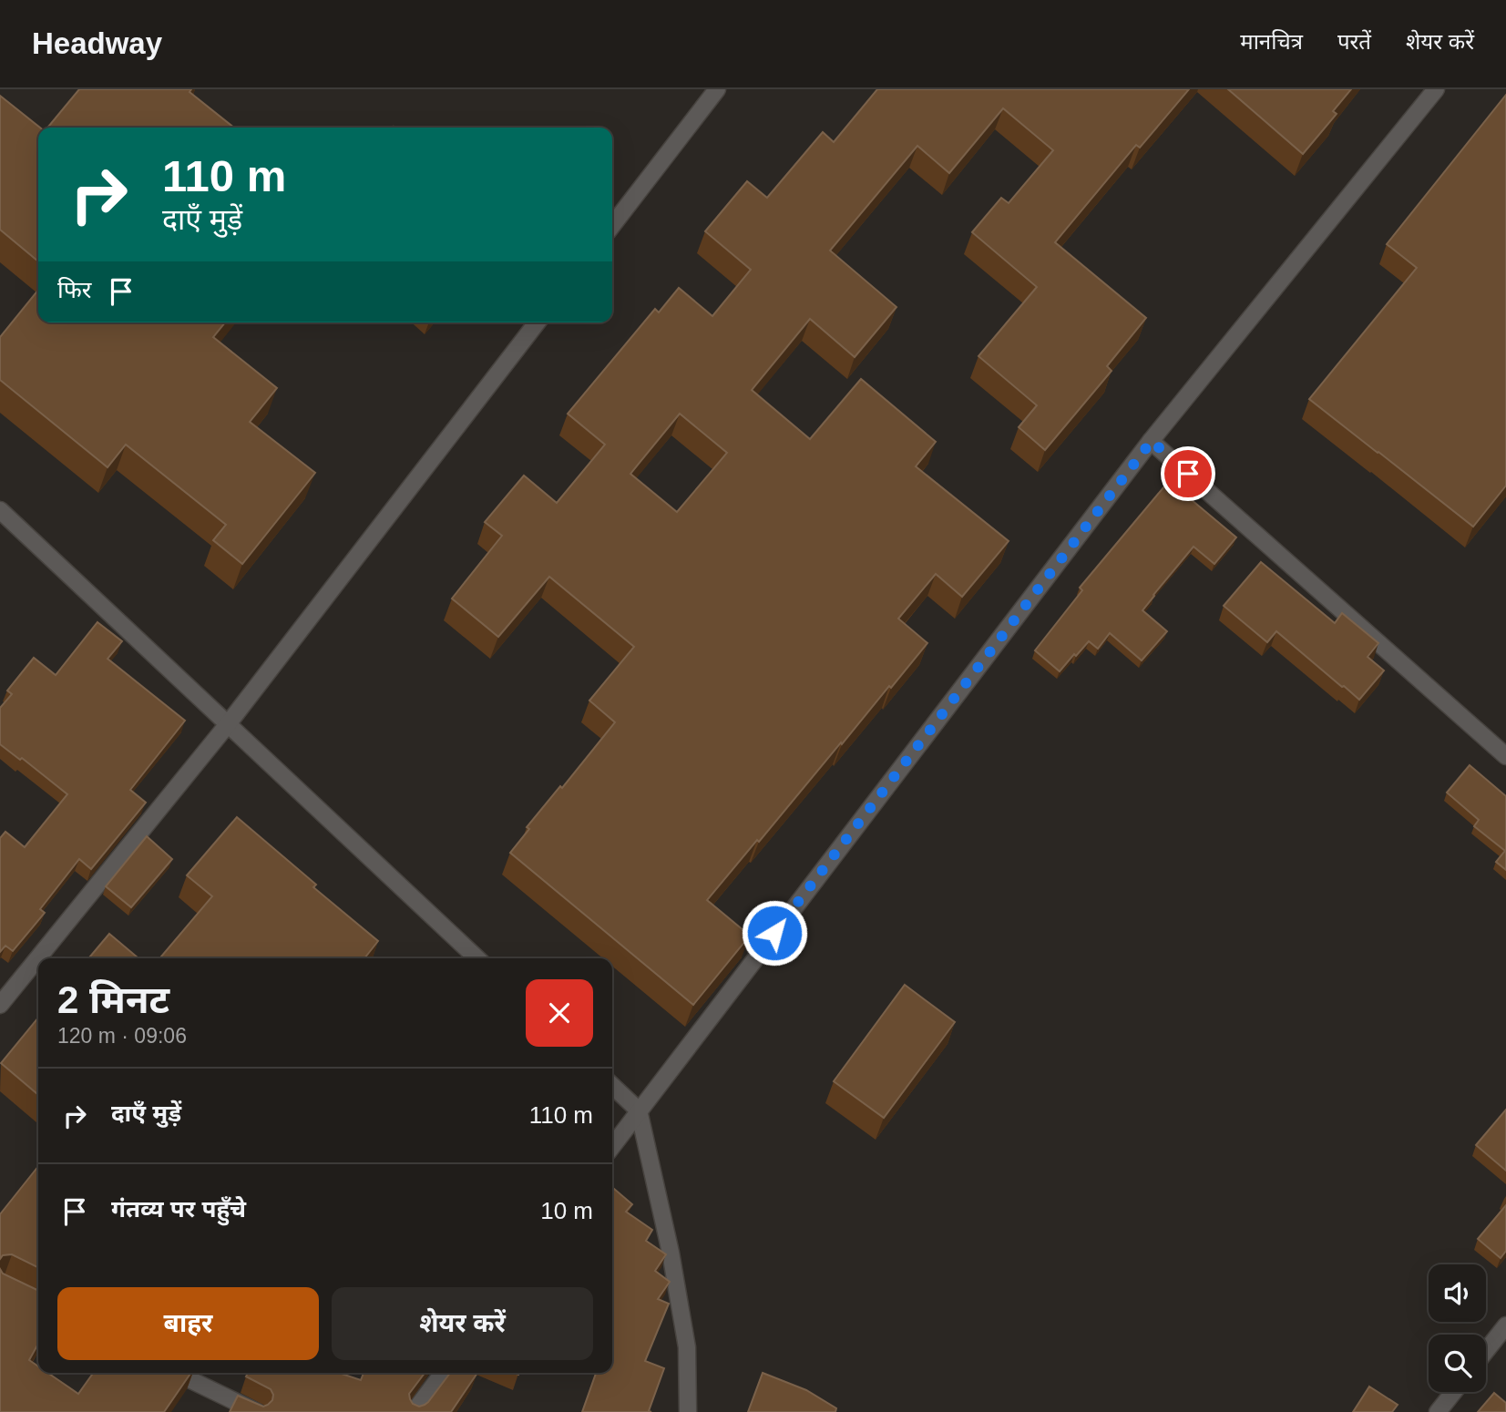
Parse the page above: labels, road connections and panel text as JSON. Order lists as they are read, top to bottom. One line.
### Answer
{"page":{"header":"Headway","nav":["मानचित्र","परतें","शेयर करें"],"turn":["110 m","दाएँ मुड़ें"],"then":"फिर","heading":["2 मिनट","120 m · 09:06"],"list":[{"name":"दाएँ मुड़ें","value":"110 m"},{"name":"गंतव्य पर पहुँचे","value":"10 m"}],"buttons":["बाहर","शेयर करें"]}}
